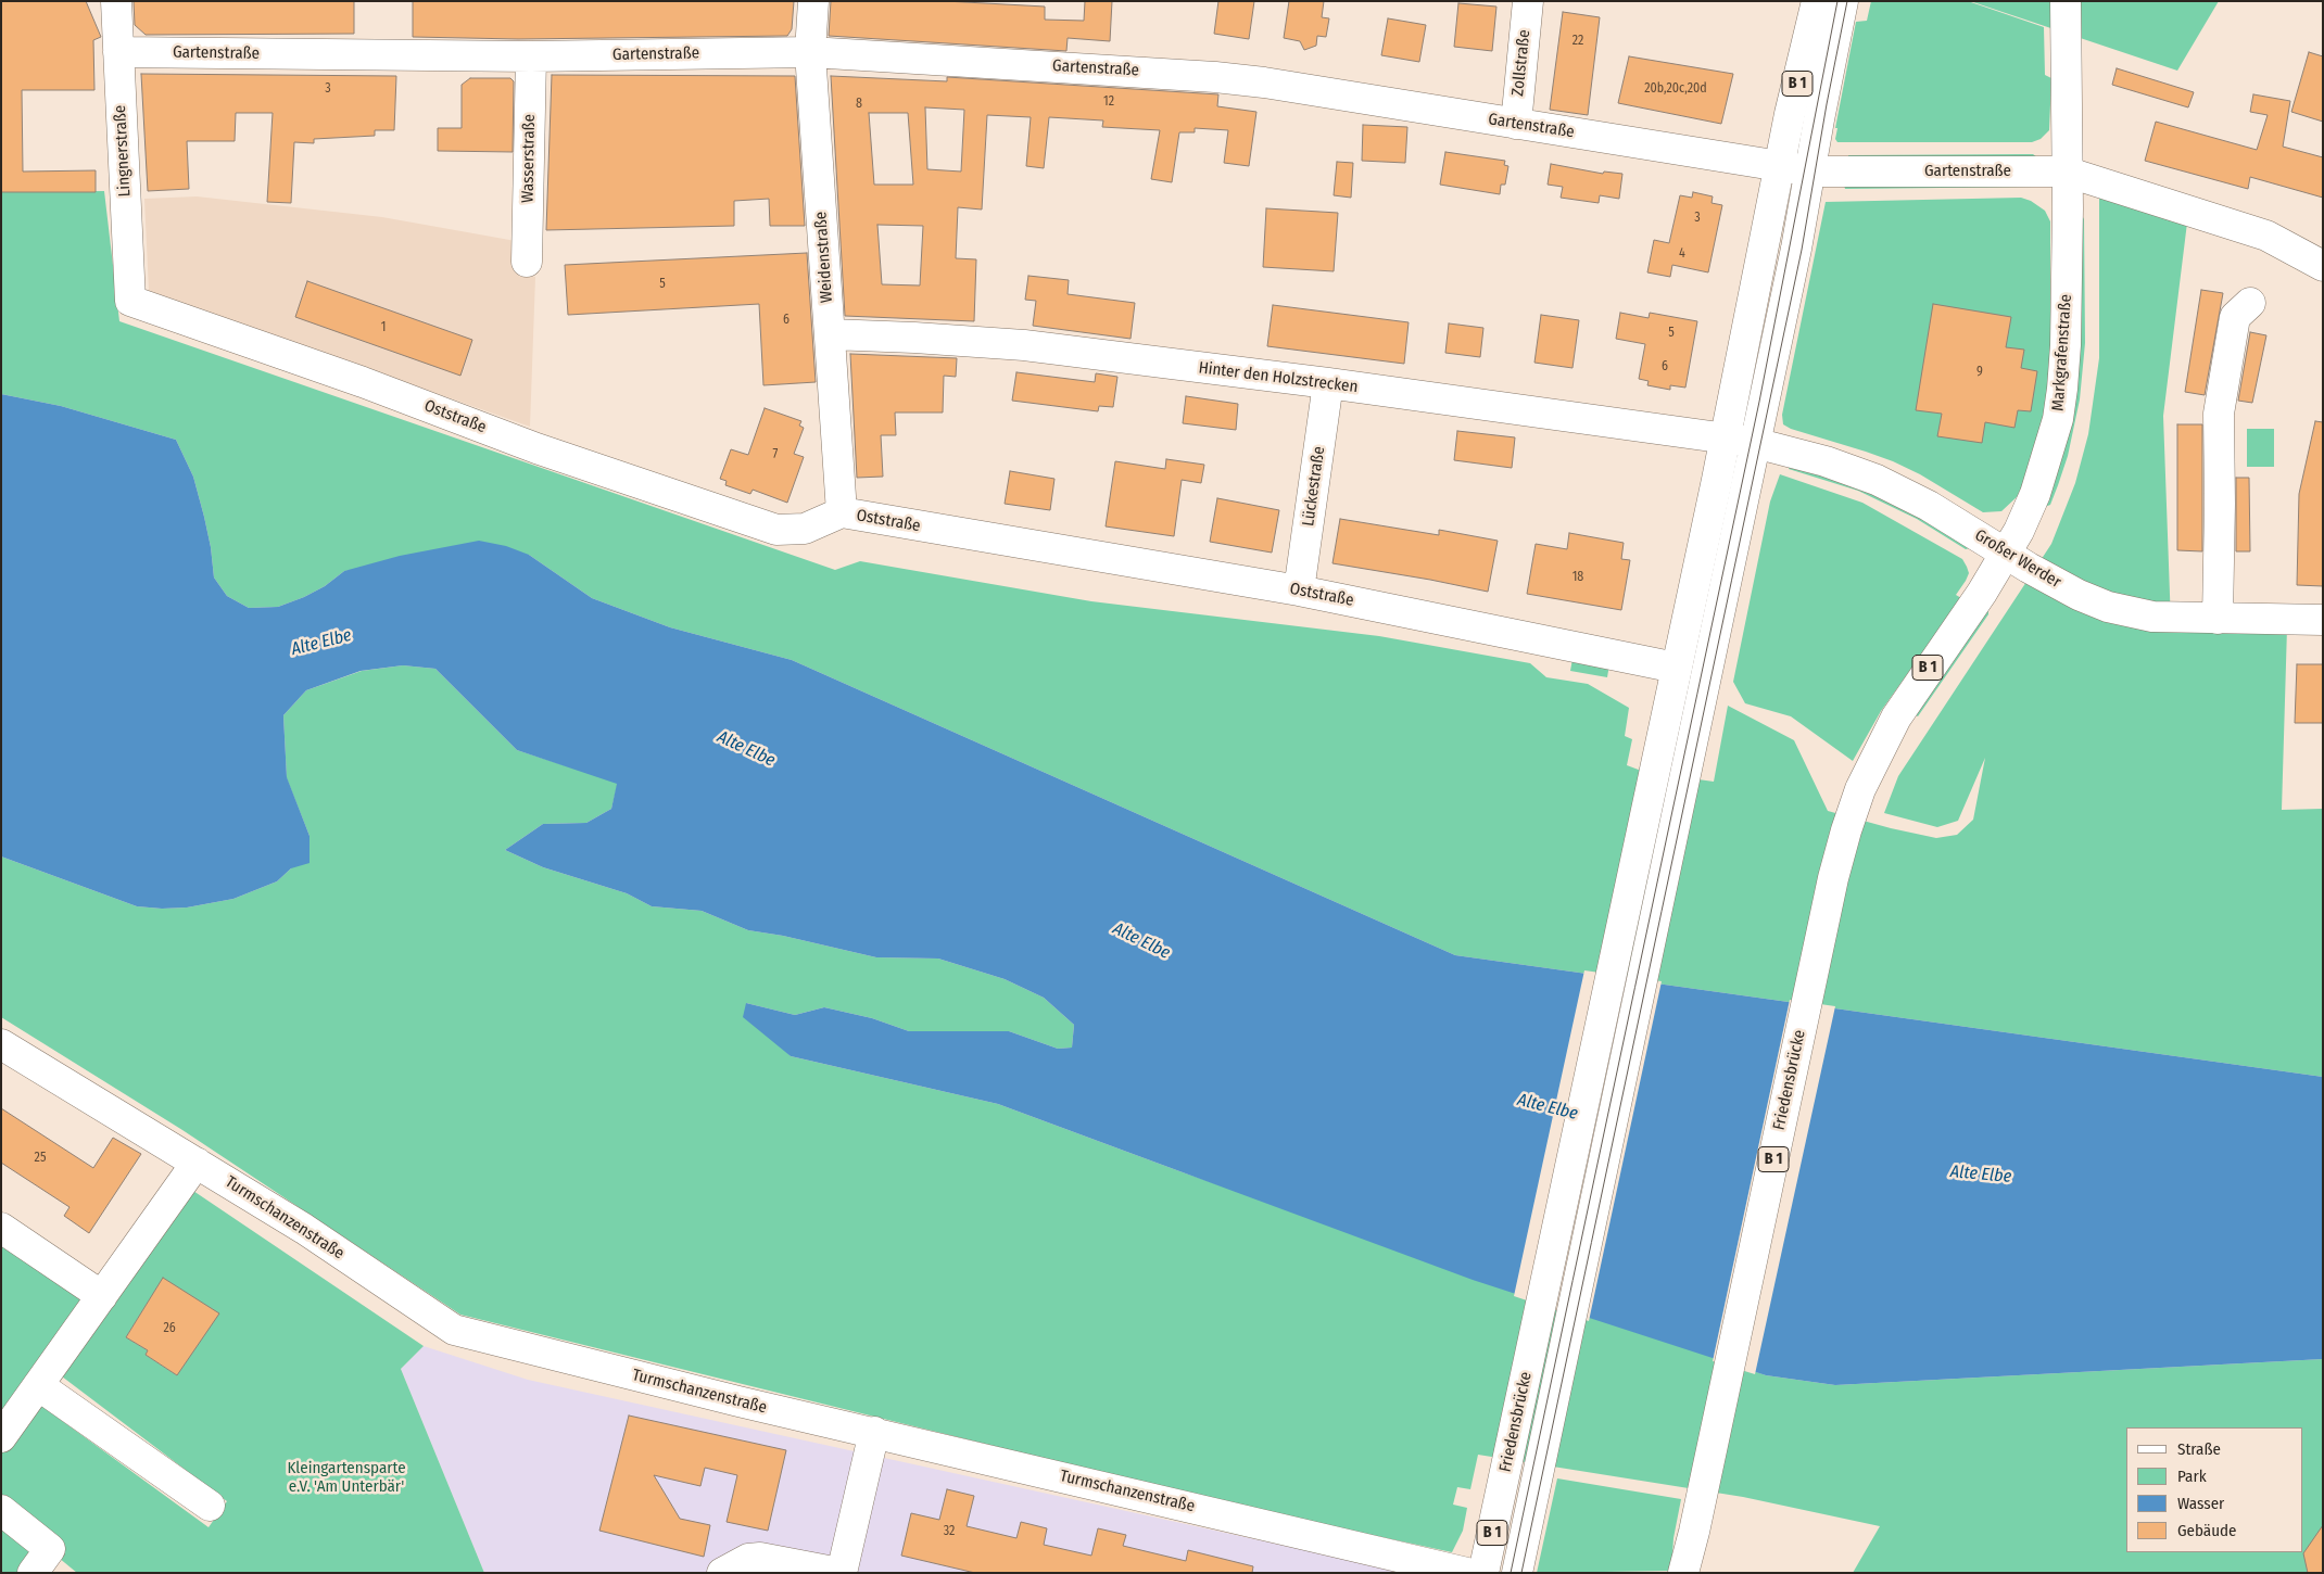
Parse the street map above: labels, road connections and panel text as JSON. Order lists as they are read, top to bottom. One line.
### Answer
{"streets":{"street":["Gartenstraße","Zollstraße","B 1","Lingnerstraße","Wasserstraße","Weidenstraße","Markgrafenstraße","Hinter den Holzstrecken","Oststraße","Lückestraße","Großer Werder","Friedensbrücke","Turmschanzenstraße"]},"crossings":[["Gartenstraße","Zollstraße"],["Gartenstraße","B 1"],["Gartenstraße","Lingnerstraße"],["Gartenstraße","Wasserstraße"],["Gartenstraße","Weidenstraße"],["Gartenstraße","Markgrafenstraße"],["B 1","Markgrafenstraße"],["B 1","Hinter den Holzstrecken"],["B 1","Oststraße"],["B 1","Großer Werder"],["B 1","Friedensbrücke"],["Lingnerstraße","Oststraße"],["Weidenstraße","Hinter den Holzstrecken"],["Weidenstraße","Oststraße"],["Markgrafenstraße","Großer Werder"],["Markgrafenstraße","Friedensbrücke"],["Hinter den Holzstrecken","Lückestraße"],["Hinter den Holzstrecken","Großer Werder"],["Oststraße","Lückestraße"],["Oststraße","Friedensbrücke"]],"water":["Alte Elbe"],"parks":["Kleingartensparte e.V. 'Am Unterbär'"],"house_numbers":["22","3","20b,20c,20d","12","8","3","4","5","6","1","5","6","9","7","18","25","26","32"],"legend":["Straße","Park","Wasser","Gebäude"]}
